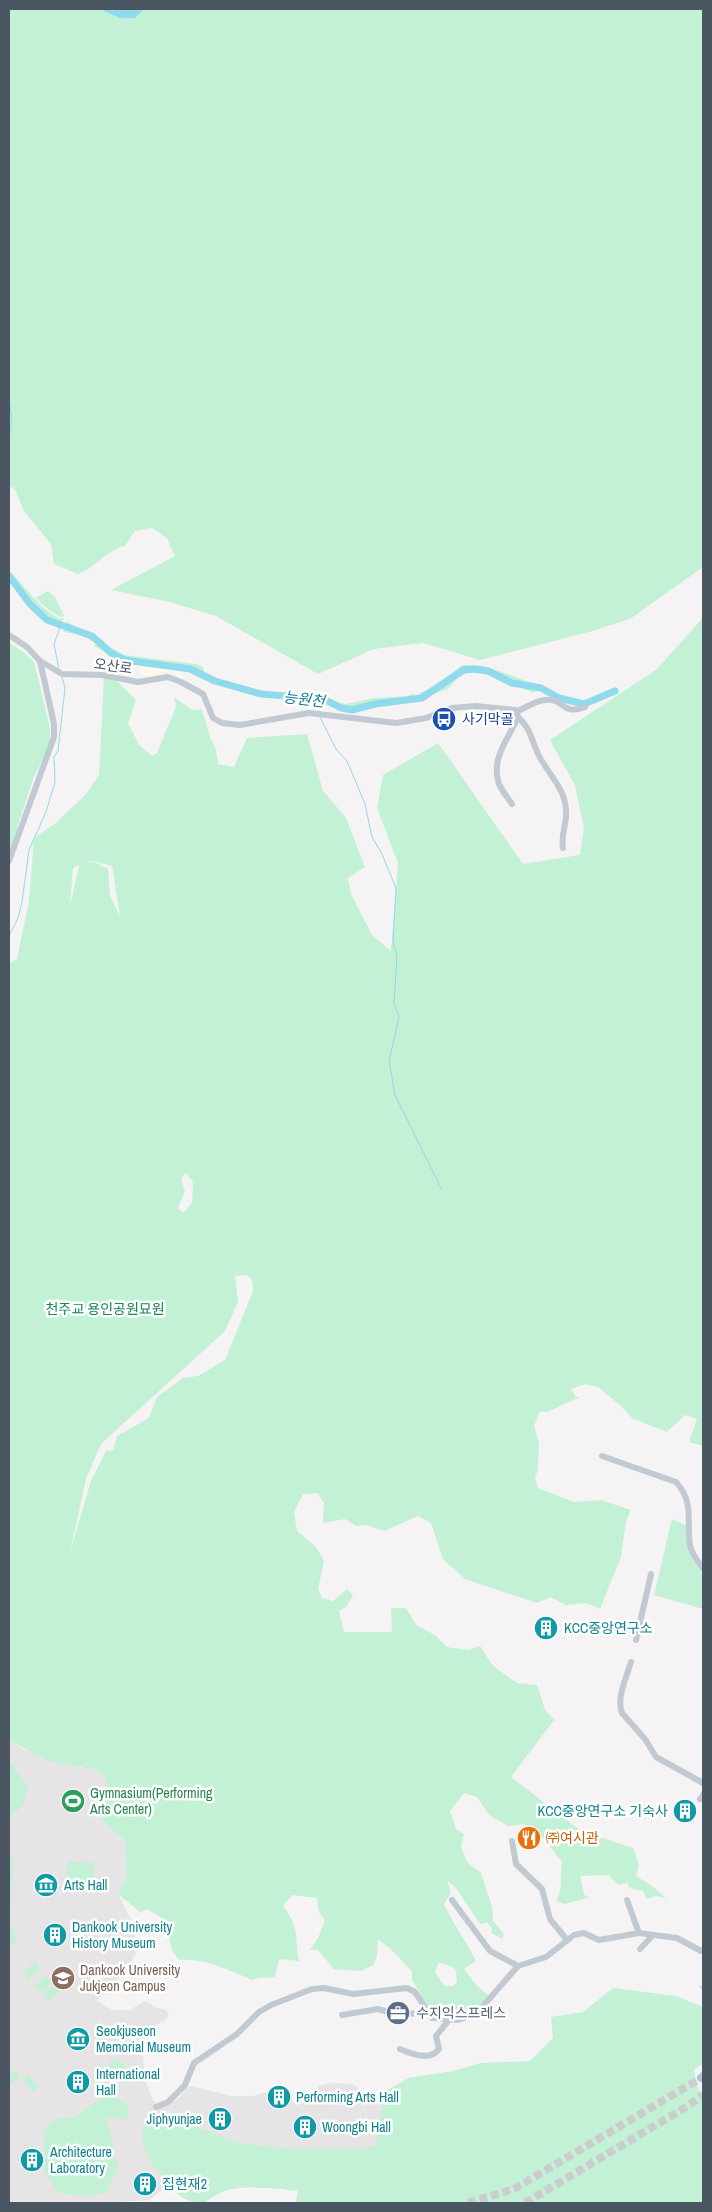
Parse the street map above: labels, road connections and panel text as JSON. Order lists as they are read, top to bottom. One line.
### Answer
{"streets":{"street":["오산로"]},"water":["능원천"],"parks":["천주교 용인공원묘원"],"places":{"bus stop":["사기막골"],"building":["KCC중앙연구소","KCC중앙연구소 기숙사","Dankook University History Museum","International Hall","Performing Arts Hall","Jiphyunjae","Woongbi Hall","Architecture Laboratory","집현재2"],"sports":["Gymnasium(Performing Arts Center)"],"restaurant":["㈜여시관"],"museum":["Arts Hall","Seokjuseon Memorial Museum"],"school or university":["Dankook University Jukjeon Campus"],"office":["수지익스프레스"]}}
